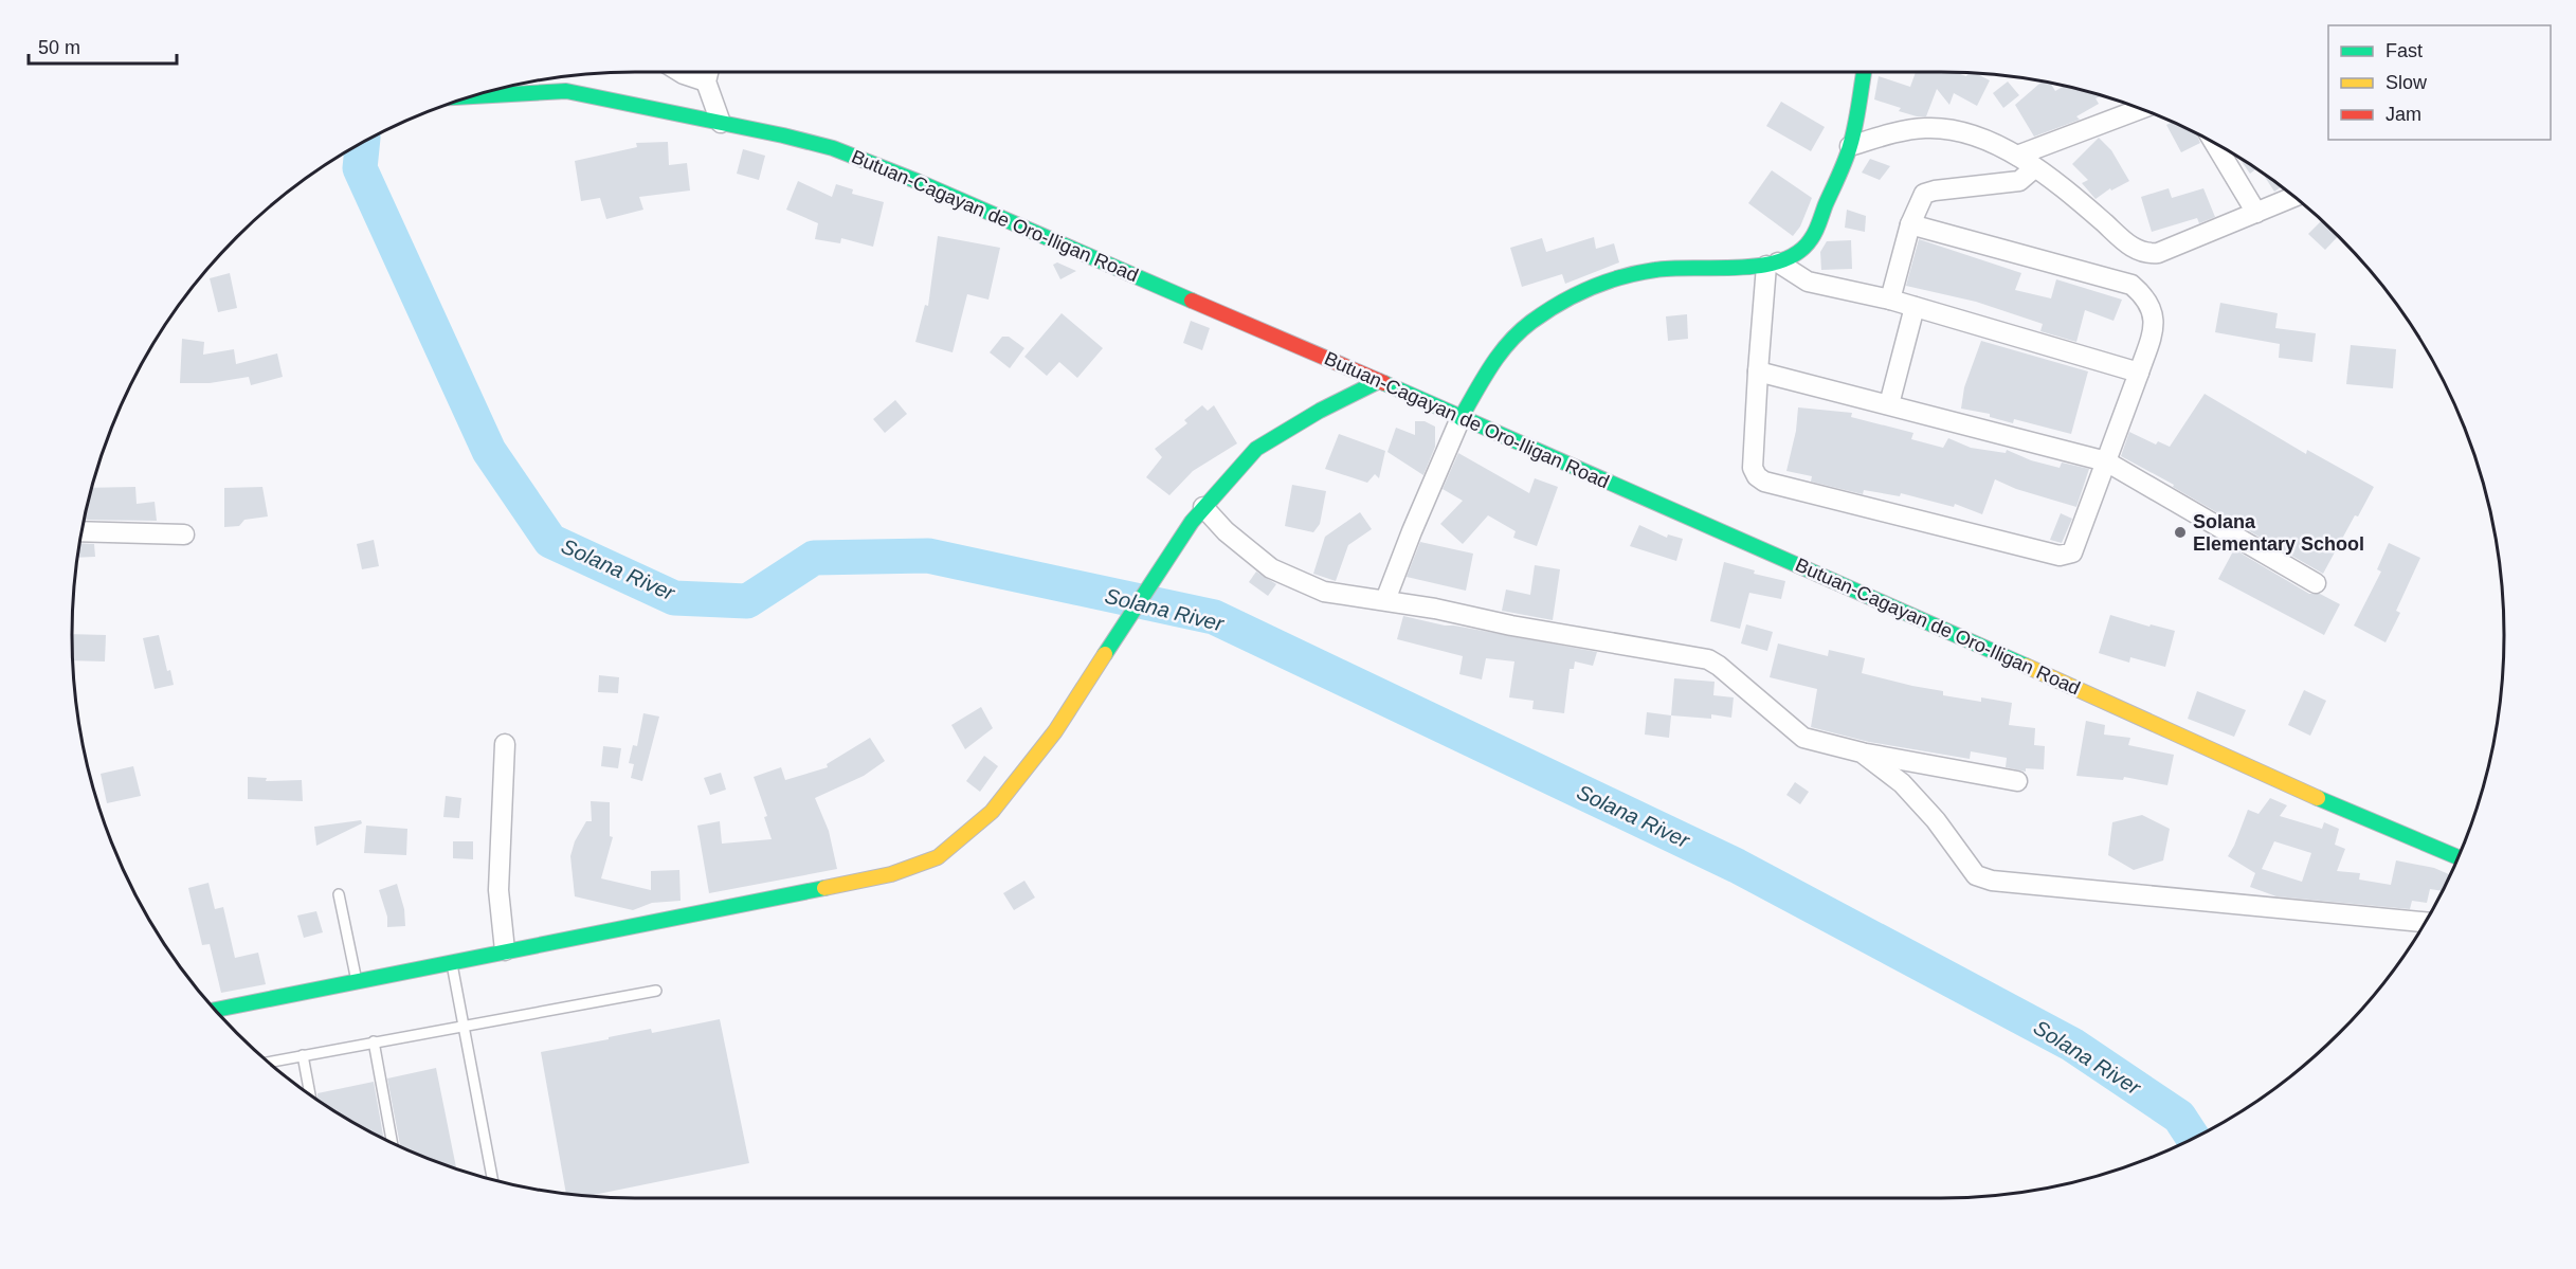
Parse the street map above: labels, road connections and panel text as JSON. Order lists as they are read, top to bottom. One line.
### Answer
{"streets":{"main road":["Butuan-Cagayan de Oro-Iligan Road"]},"water":["Solana River"],"places":["Solana Elementary School"],"legend":["Fast","Slow","Jam"],"scale_bar":"50 m"}
